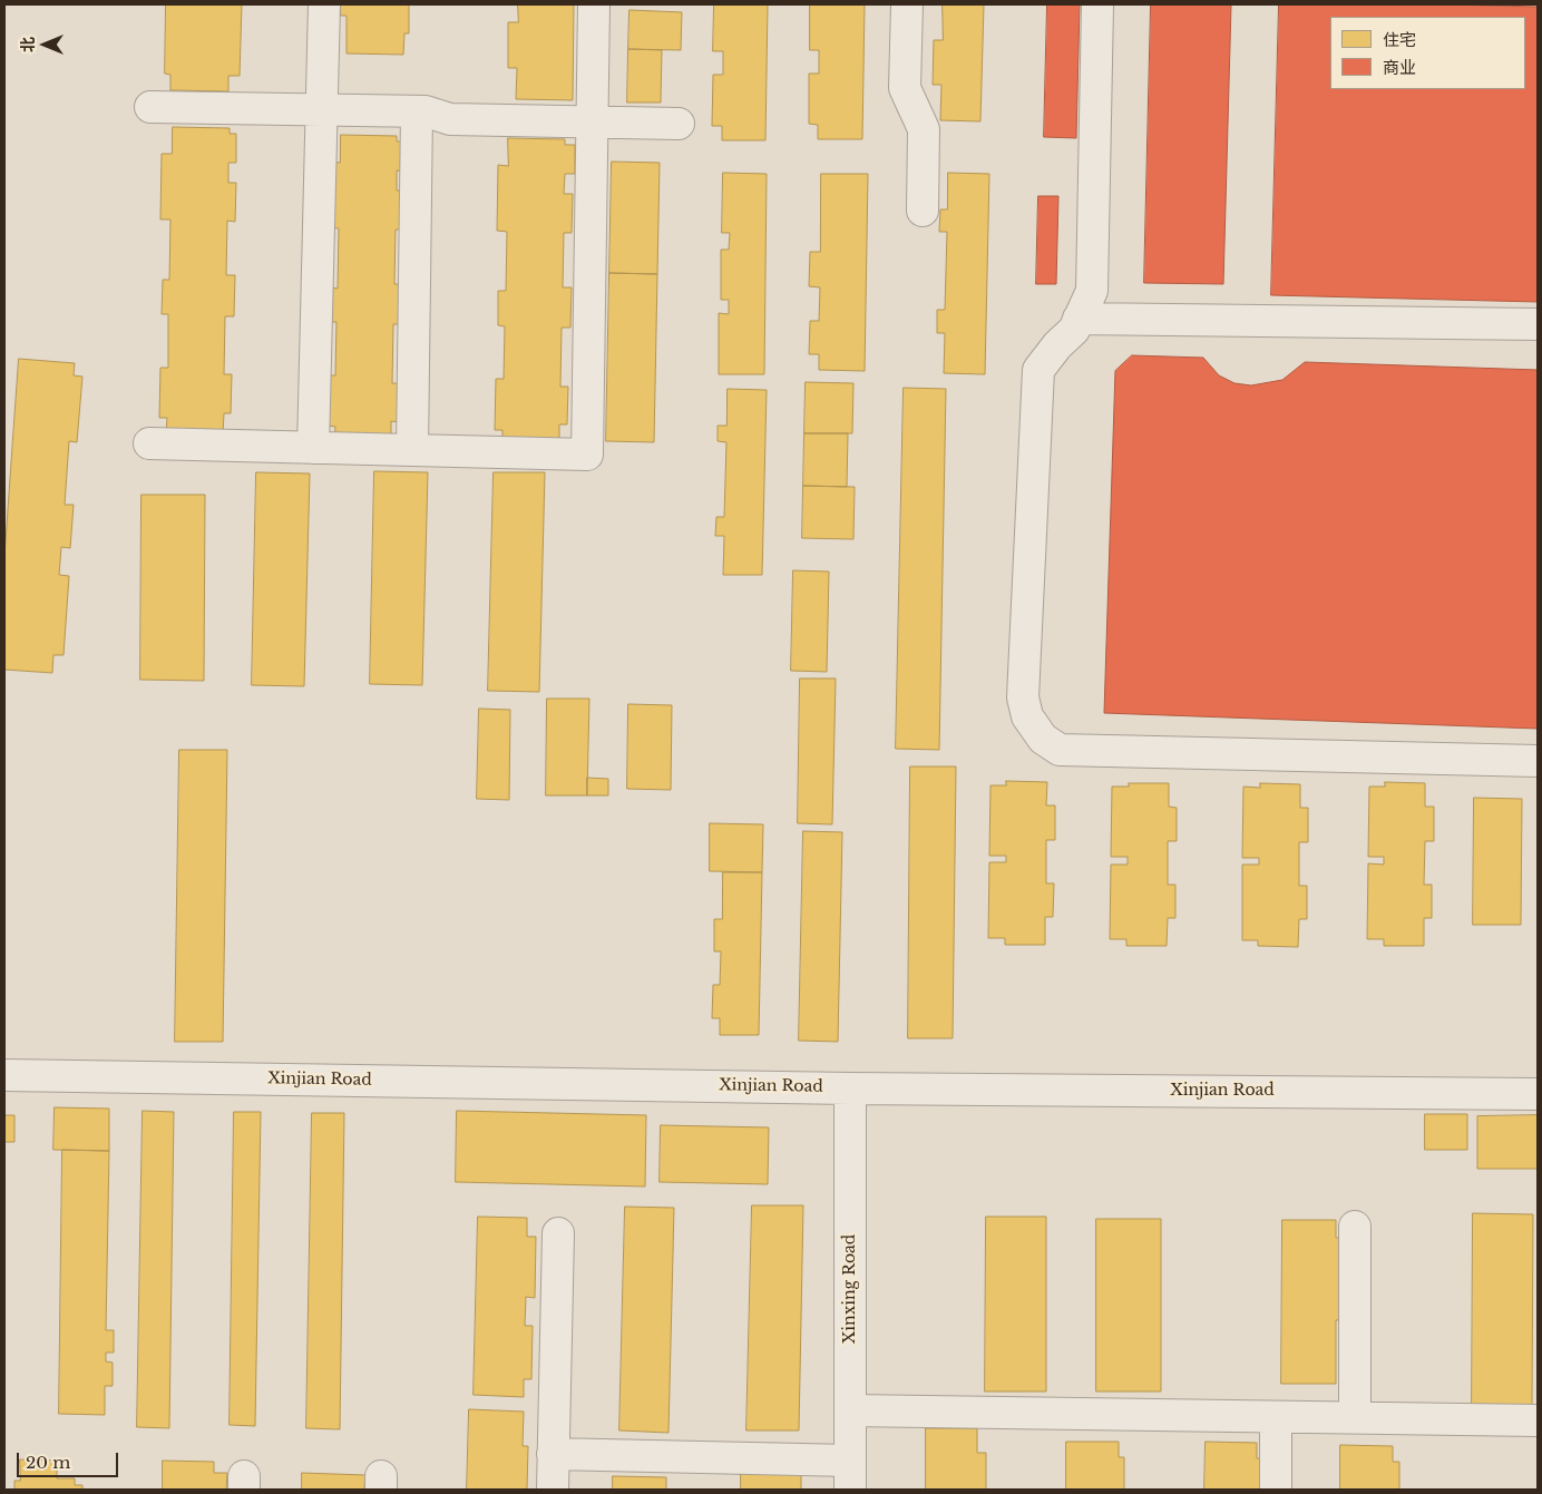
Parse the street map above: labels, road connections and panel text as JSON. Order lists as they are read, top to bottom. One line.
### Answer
{"streets":{"street":["Xinjian Road","Xinxing Road"]},"crossings":[["Xinjian Road","Xinxing Road"]],"legend":["住宅","商业"],"scale_bar":"20 m","north":"left"}
